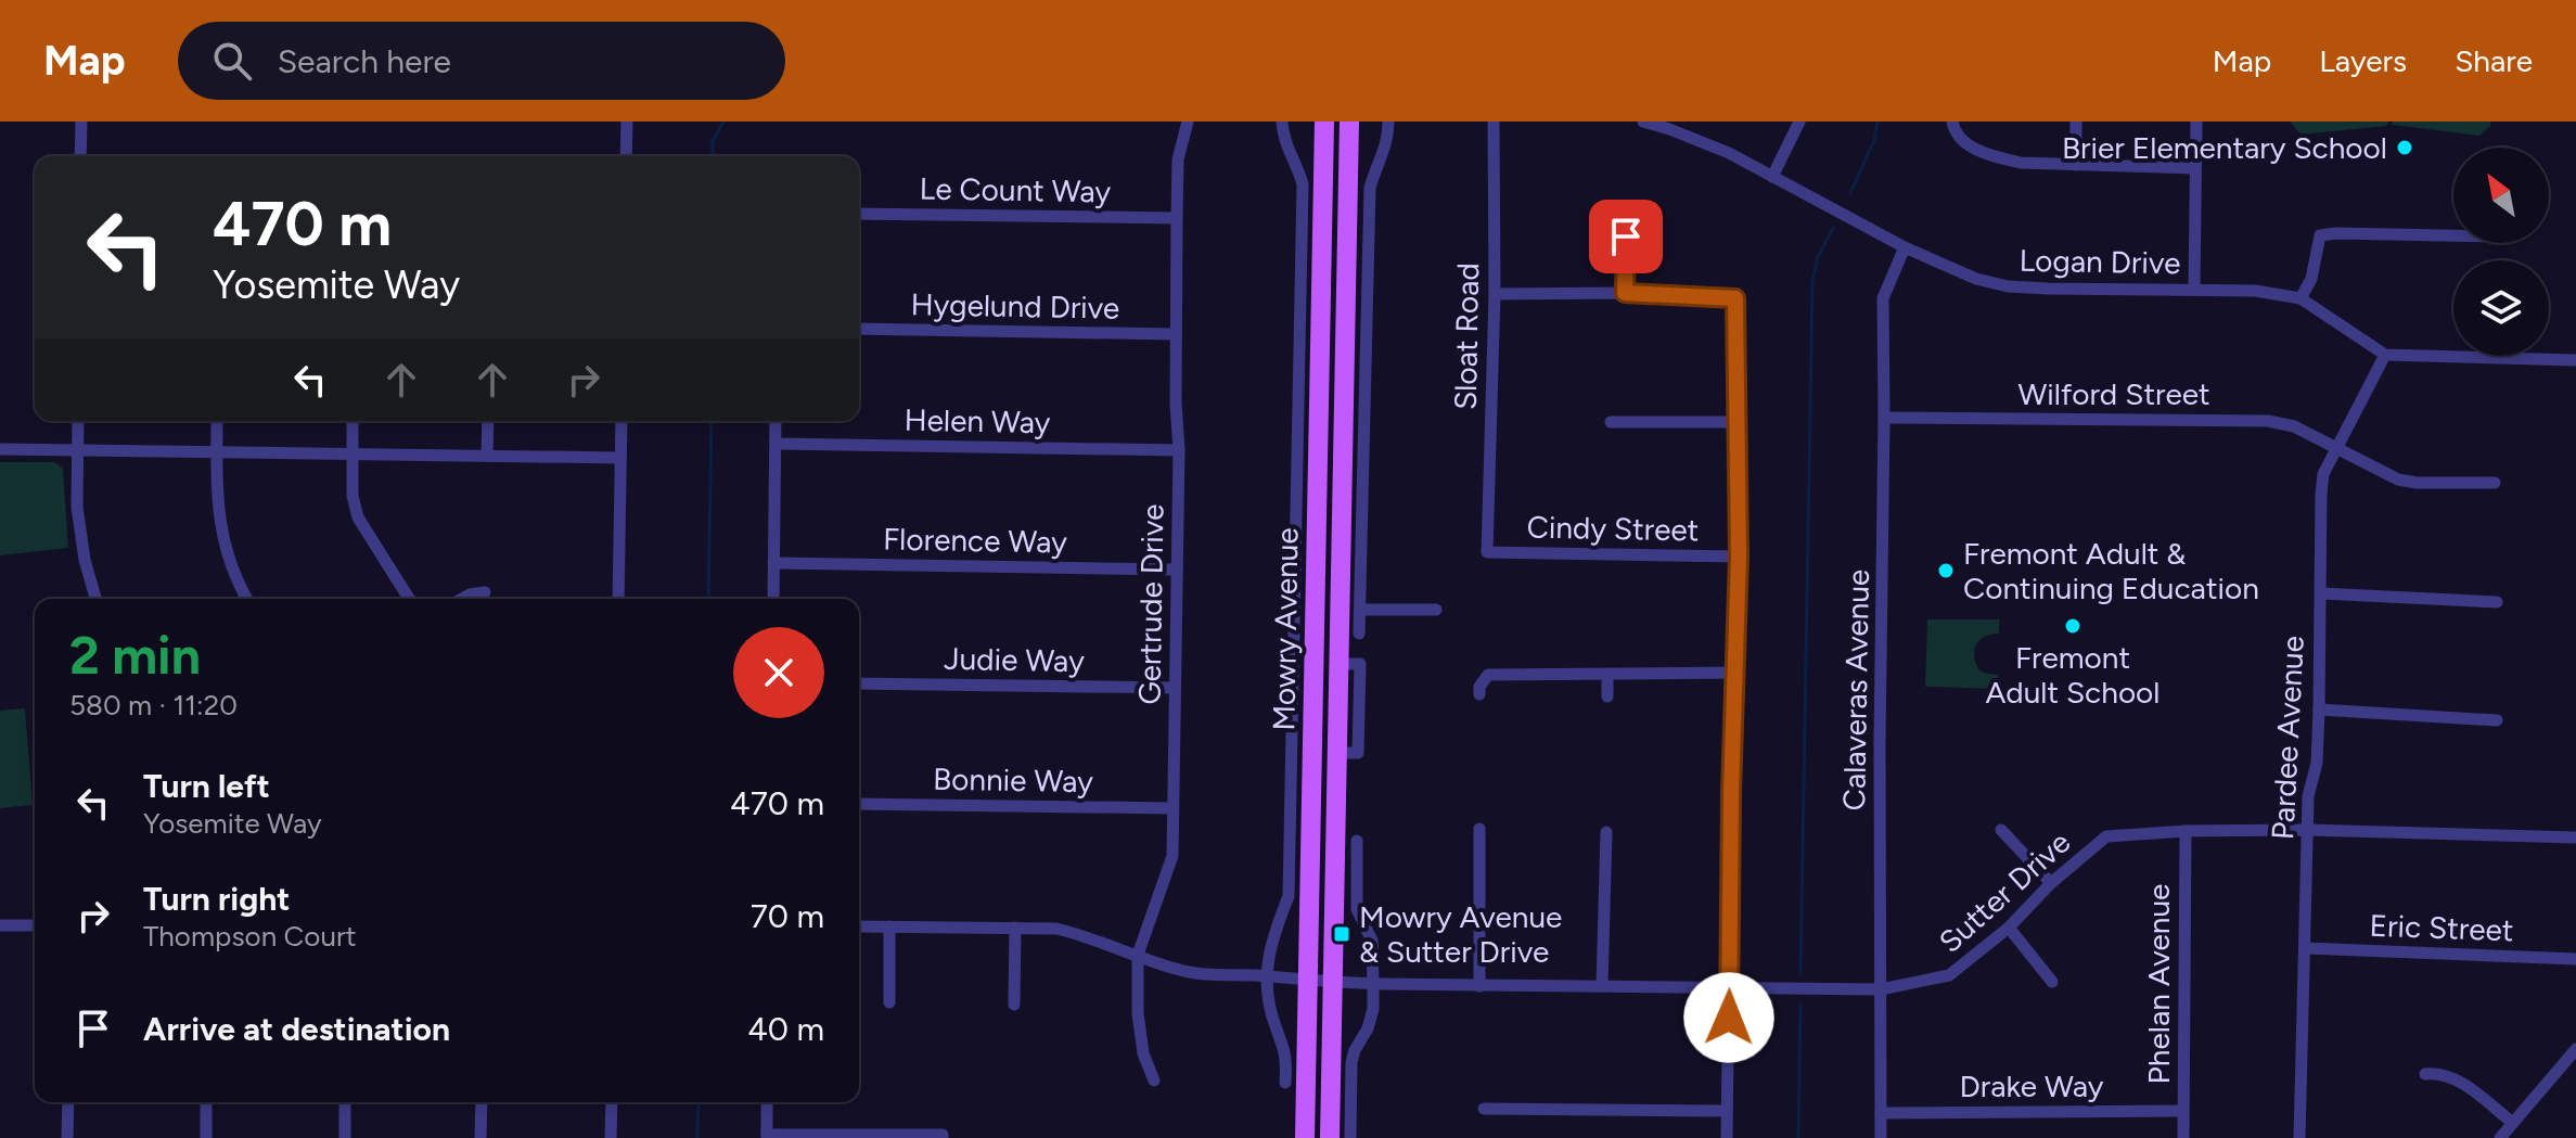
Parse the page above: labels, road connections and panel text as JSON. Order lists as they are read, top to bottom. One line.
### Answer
{"streets":{"main road":["Mowry Avenue"],"street":["Le Count Way","Logan Drive","Hygelund Drive","Sloat Road","Wilford Street","Helen Way","Cindy Street","Florence Way","Gertrude Drive","Judie Way","Calaveras Avenue","Pardee Avenue","Bonnie Way","Sutter Drive","Eric Street","Phelan Avenue","Drake Way"]},"crossings":[["Le Count Way","Gertrude Drive"],["Logan Drive","Calaveras Avenue"],["Logan Drive","Pardee Avenue"],["Hygelund Drive","Gertrude Drive"],["Sloat Road","Cindy Street"],["Wilford Street","Calaveras Avenue"],["Wilford Street","Pardee Avenue"],["Helen Way","Gertrude Drive"],["Florence Way","Gertrude Drive"],["Gertrude Drive","Judie Way"],["Gertrude Drive","Bonnie Way"],["Gertrude Drive","Sutter Drive"],["Mowry Avenue","Sutter Drive"],["Calaveras Avenue","Sutter Drive"],["Calaveras Avenue","Drake Way"],["Pardee Avenue","Sutter Drive"],["Pardee Avenue","Eric Street"],["Sutter Drive","Phelan Avenue"],["Phelan Avenue","Drake Way"]],"places":{"other":["Brier Elementary School","Fremont Adult & Continuing Education","Fremont Adult School"],"transit":["Mowry Avenue & Sutter Drive"]},"north":"top left","page":{"header":"Map","search":"Search here","nav":["Map","Layers","Share"],"turn":["470 m","Yosemite Way"],"heading":["2 min","580 m · 11:20"],"list":[{"name":"Turn left","note":"Yosemite Way","value":"470 m"},{"name":"Turn right","note":"Thompson Court","value":"70 m"},{"name":"Arrive at destination","value":"40 m"}]}}
